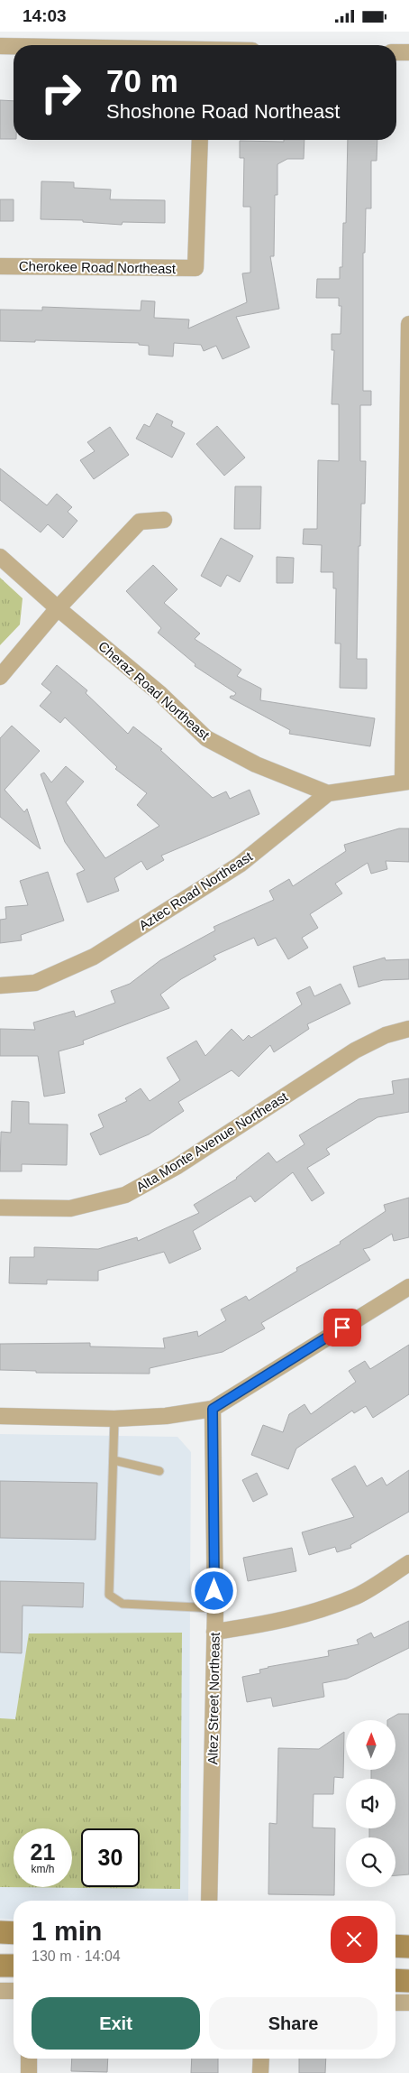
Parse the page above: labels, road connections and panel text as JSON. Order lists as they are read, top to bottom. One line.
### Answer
{"streets":{"street":["Cherokee Road Northeast","Cheraz Road Northeast","Aztec Road Northeast","Alta Monte Avenue Northeast","Altez Street Northeast"]},"crossings":[["Cheraz Road Northeast","Aztec Road Northeast"]],"north":"top","page":{"status":"14:03","turn":["70 m","Shoshone Road Northeast"],"speed":"21 km/h","limit":"30","heading":["1 min","130 m · 14:04"],"buttons":["Exit","Share"]}}
